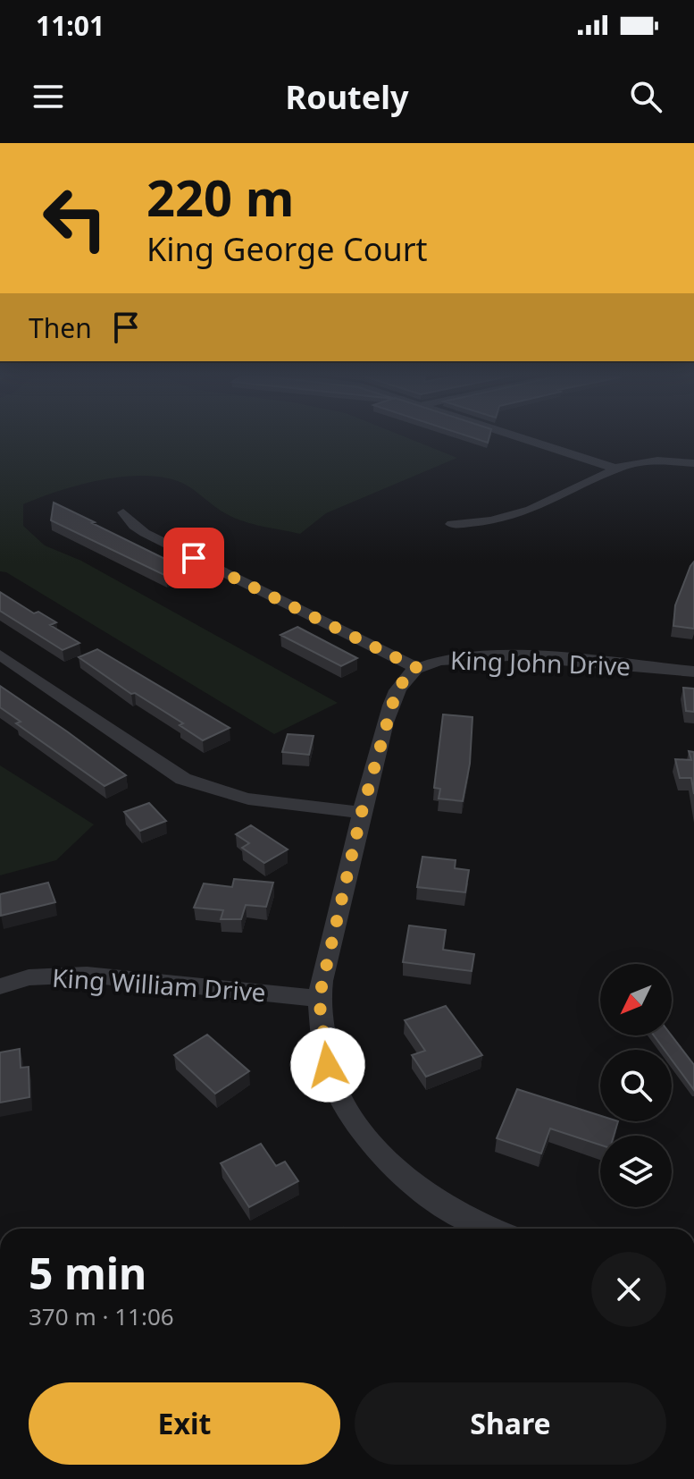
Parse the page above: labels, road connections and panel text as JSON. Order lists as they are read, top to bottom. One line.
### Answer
{"streets":{"street":["King John Drive","King William Drive"]},"crossings":[["King John Drive","King William Drive"]],"north":"bottom left","page":{"status":"11:01","header":"Routely","turn":["220 m","King George Court"],"then":"Then","heading":["5 min","370 m · 11:06"],"buttons":["Exit","Share"]}}
